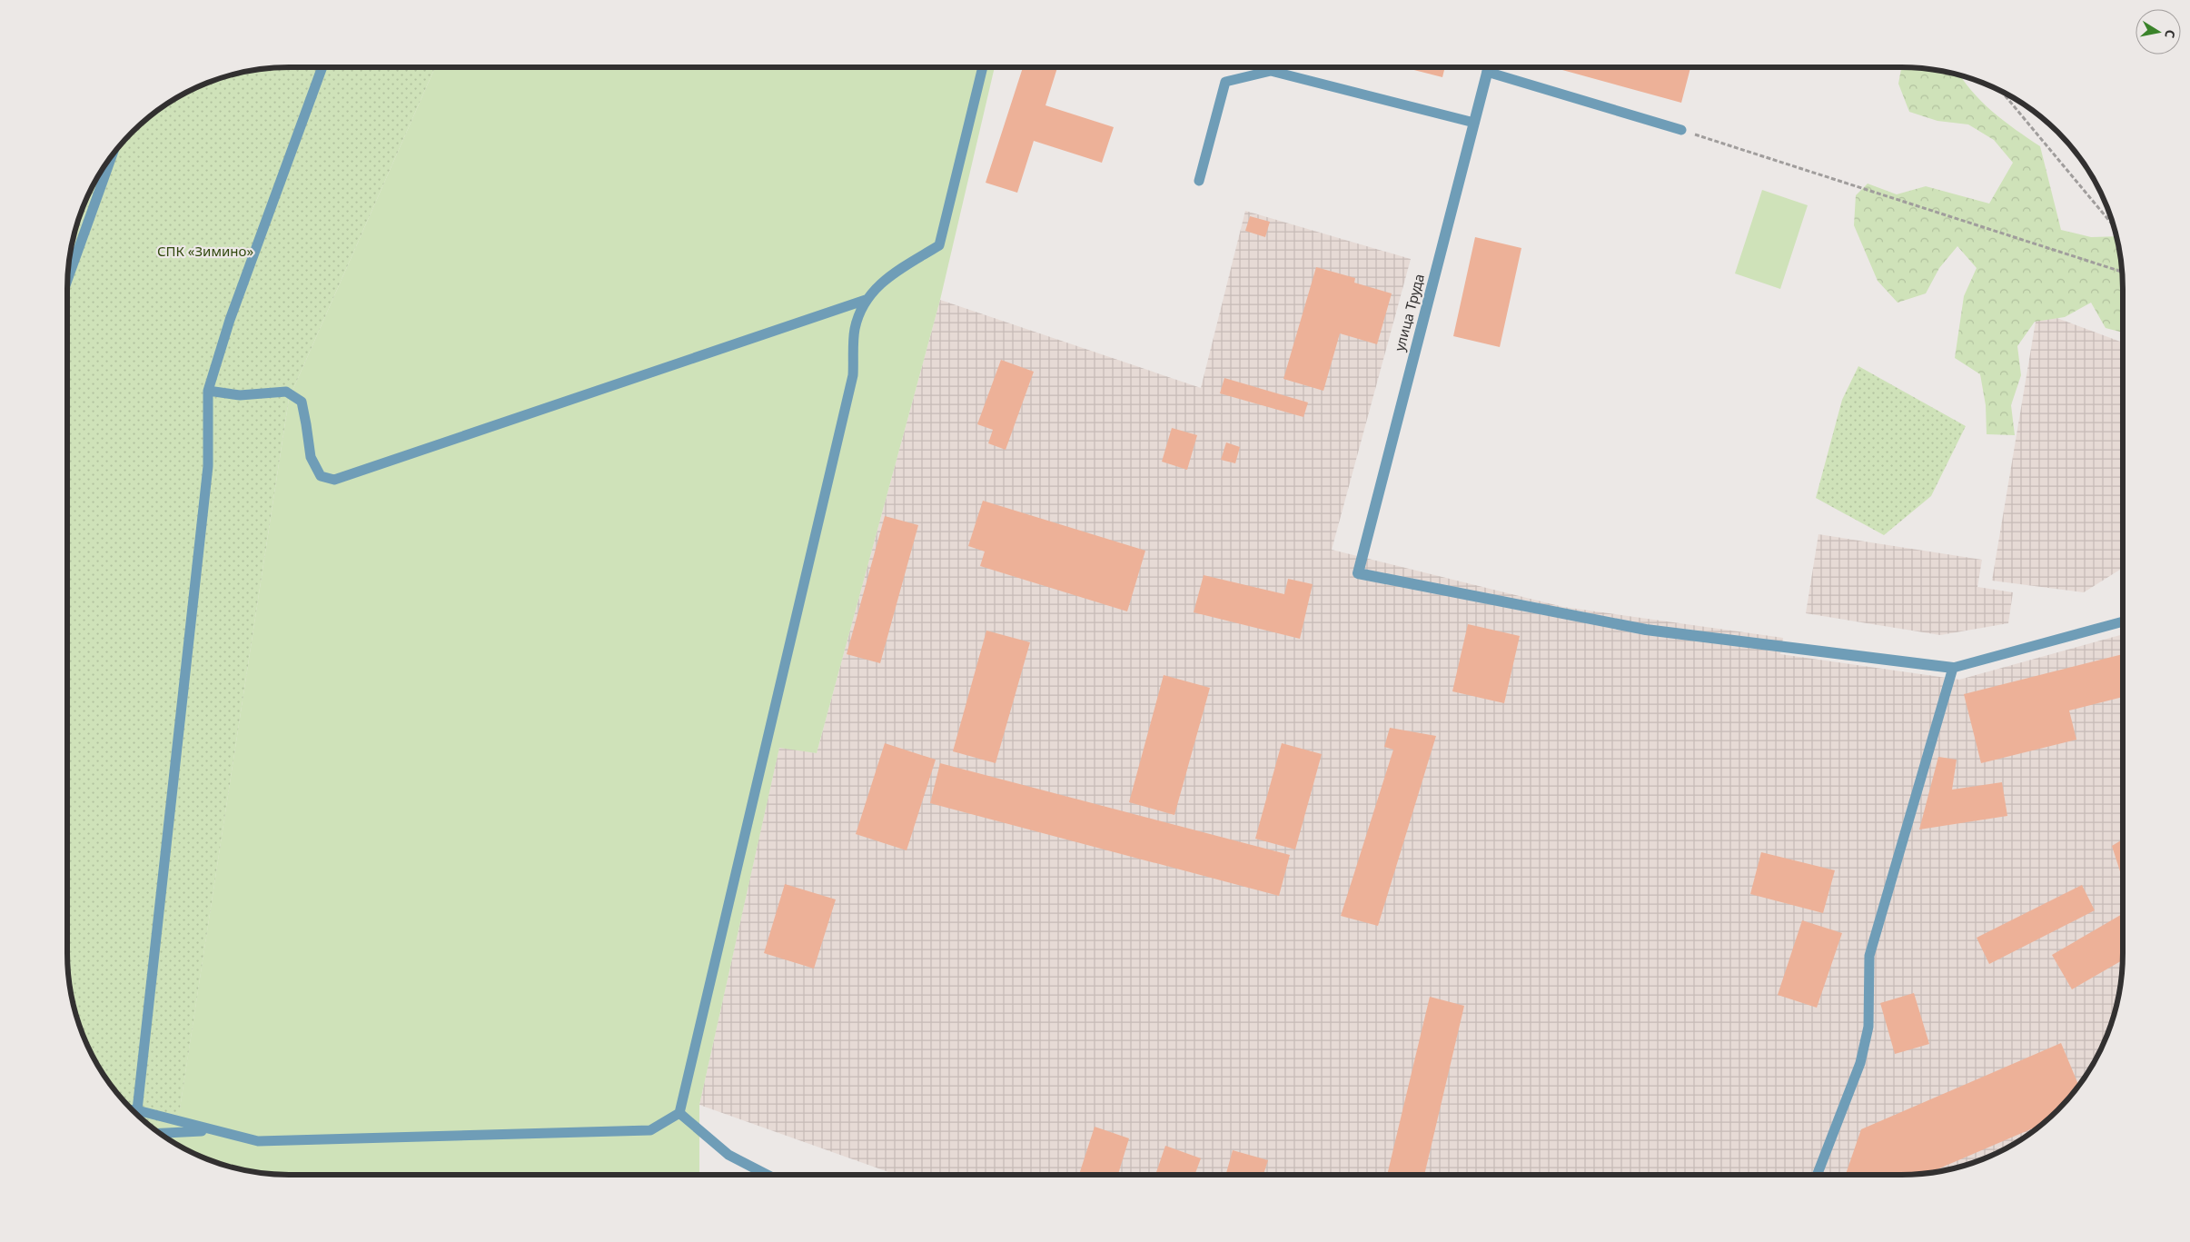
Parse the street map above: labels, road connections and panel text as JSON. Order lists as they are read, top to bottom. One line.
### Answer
{"streets":{"street":["улица Труда"]},"parks":["СПК «Зимино»"],"north":"right"}
